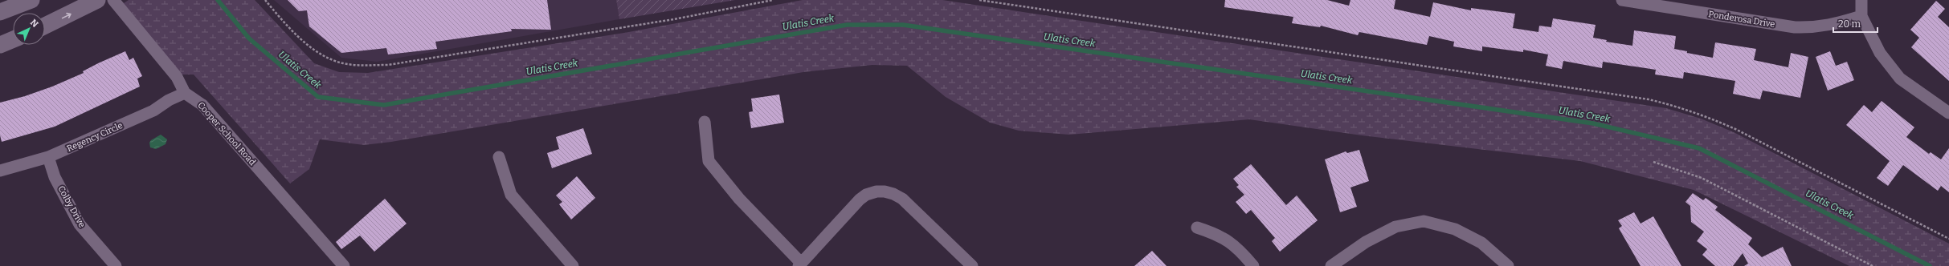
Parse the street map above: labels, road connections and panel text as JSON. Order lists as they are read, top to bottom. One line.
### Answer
{"streets":{"street":["Ponderosa Drive","Cooper School Road","Regency Circle","Colby Drive"]},"crossings":[["Cooper School Road","Regency Circle"],["Regency Circle","Colby Drive"]],"water":["Ulatis Creek"],"scale_bar":"20 m","north":"top right"}
